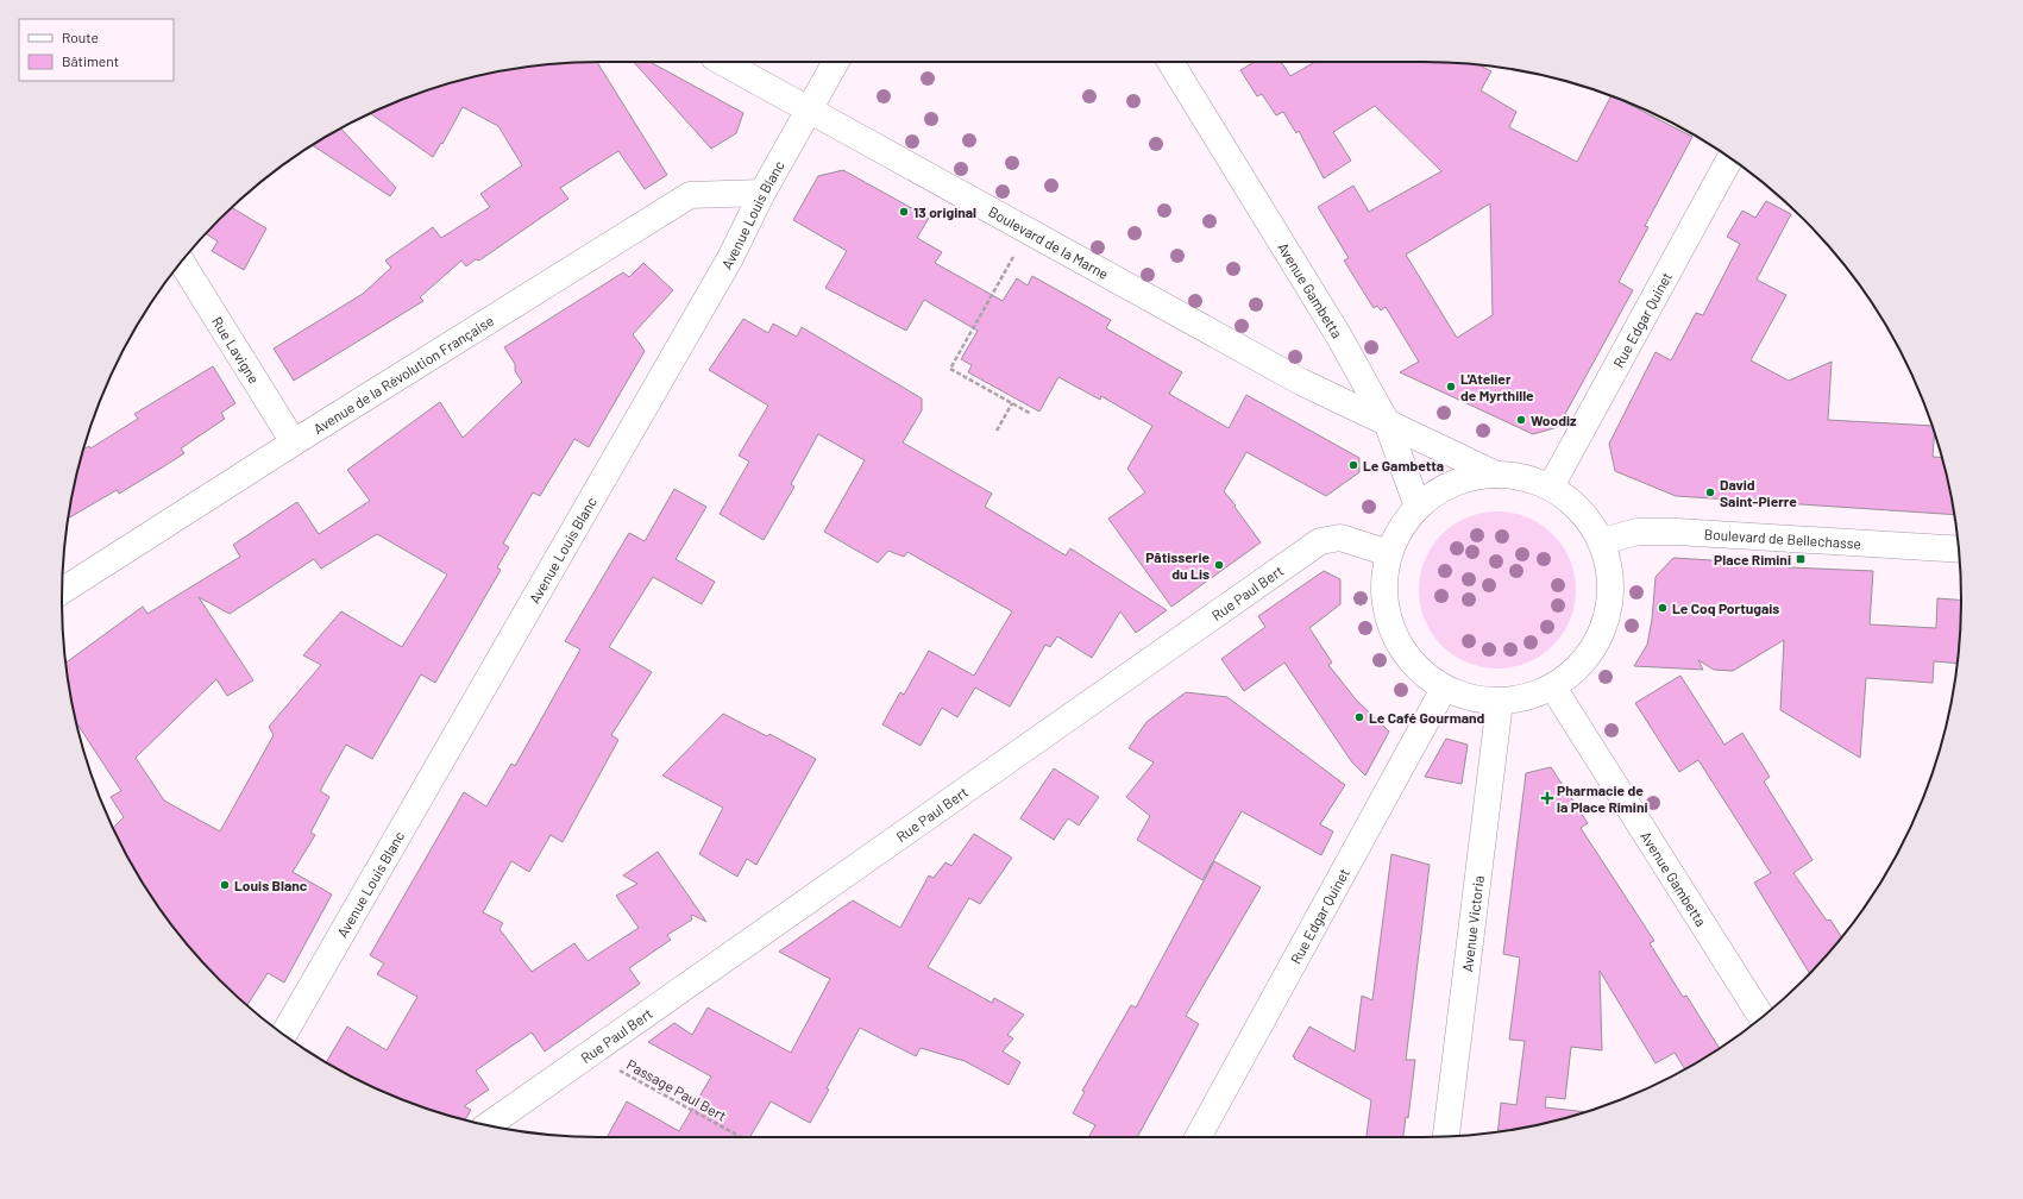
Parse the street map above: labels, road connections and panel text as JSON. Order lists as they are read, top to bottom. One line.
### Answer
{"streets":{"street":["Avenue Louis Blanc","Boulevard de la Marne","Avenue Gambetta","Rue Edgar Quinet","Rue Lavigne","Avenue de la Révolution Française","Boulevard de Bellechasse","Rue Paul Bert","Avenue Victoria"],"path":["Passage Paul Bert"]},"crossings":[["Avenue Louis Blanc","Boulevard de la Marne"],["Avenue Louis Blanc","Avenue de la Révolution Française"],["Boulevard de la Marne","Avenue Gambetta"],["Rue Lavigne","Avenue de la Révolution Française"],["Rue Paul Bert","Passage Paul Bert"]],"places":{"other":["13 original","L'Atelier de Myrthille","Woodiz","Le Gambetta","David Saint-Pierre","Pâtisserie du Lis","Le Coq Portugais","Le Café Gourmand","Louis Blanc"],"transit":["Place Rimini"],"health":["Pharmacie de la Place Rimini"]},"legend":["Route","Bâtiment"]}
